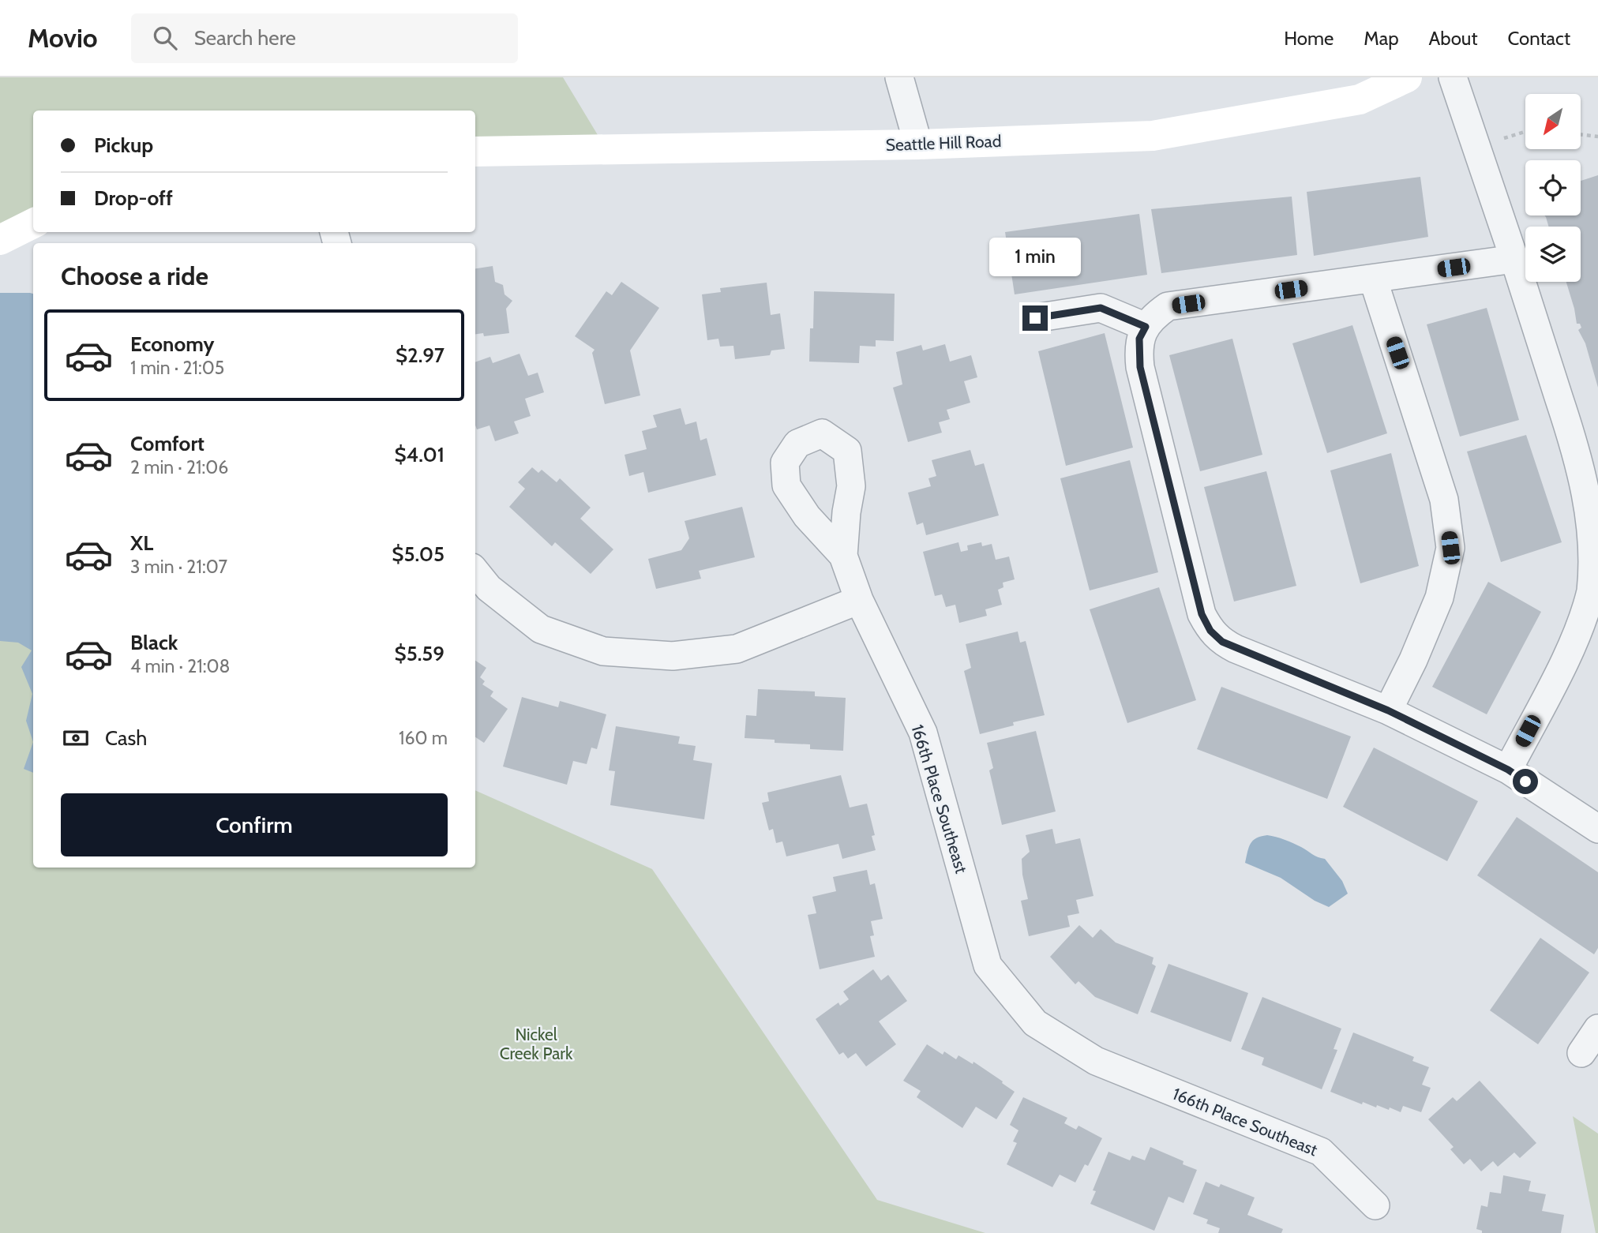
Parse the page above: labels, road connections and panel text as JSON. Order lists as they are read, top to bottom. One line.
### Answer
{"streets":{"street":["Seattle Hill Road","166th Place Southeast"]},"parks":["Nickel Creek Park"],"north":"bottom left","page":{"header":"Movio","search":"Search here","nav":["Home","Map","About","Contact"],"banner":["Pickup","Drop-off"],"bubble":"1 min","heading":"Choose a ride","list":[{"name":"Economy","note":"1 min · 21:05","value":"$2.97"},{"name":"Comfort","note":"2 min · 21:06","value":"$4.01"},{"name":"XL","note":"3 min · 21:07","value":"$5.05"},{"name":"Black","note":"4 min · 21:08","value":"$5.59"}],"pay":["Cash","160 m"],"buttons":"Confirm"}}
